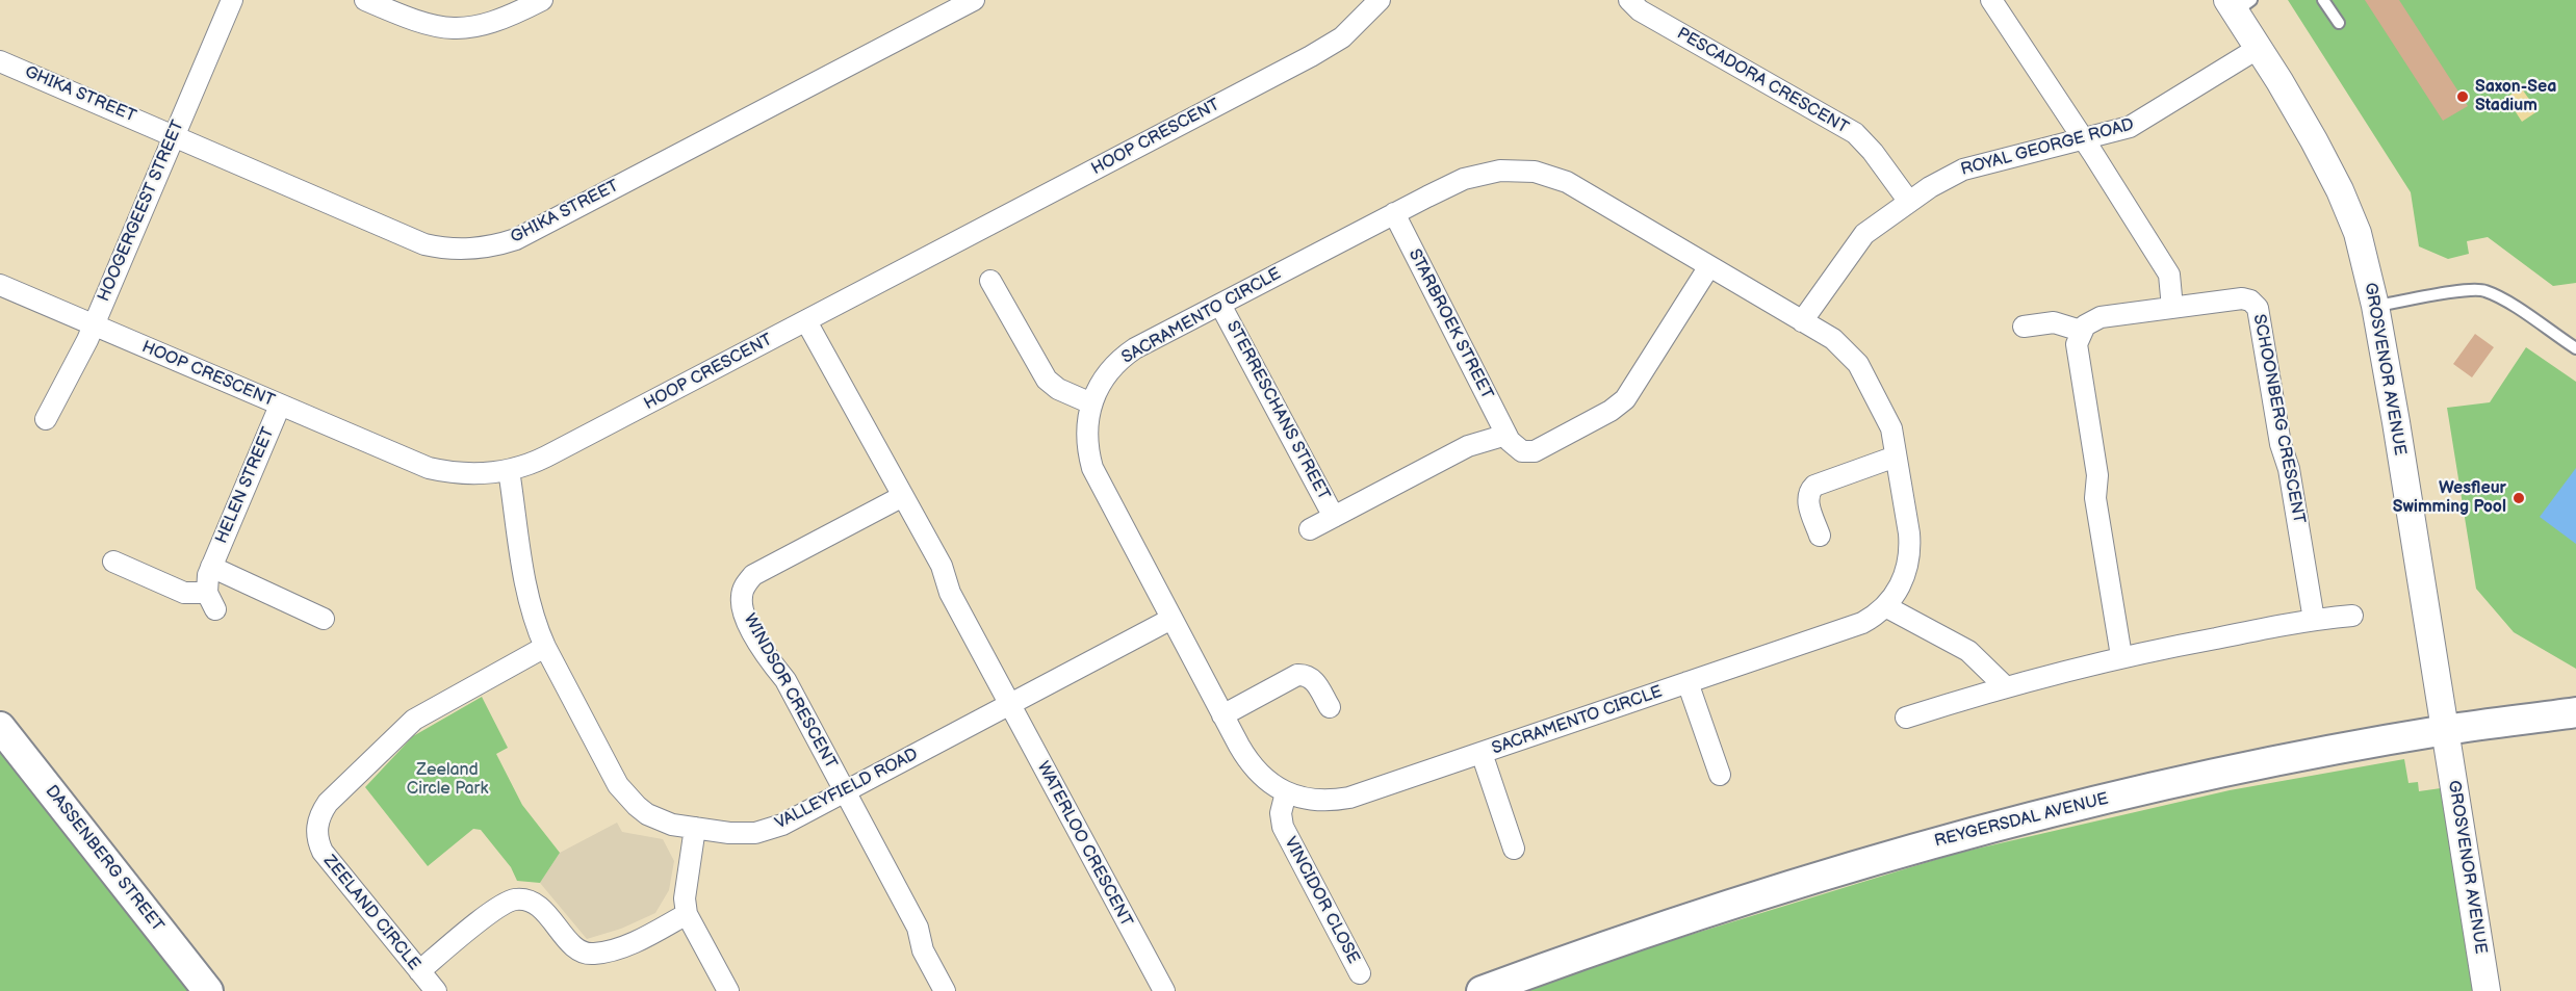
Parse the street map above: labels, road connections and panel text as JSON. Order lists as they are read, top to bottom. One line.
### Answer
{"streets":{"main road":["REYGERSDAL AVENUE","DASSENBERG STREET"],"street":["PESCADORA CRESCENT","GHIKA STREET","HOOP CRESCENT","ROYAL GEORGE ROAD","HOOGERGEEST STREET","SACRAMENTO CIRCLE","STARBROEK STREET","GROSVENOR AVENUE","STERRESCHANS STREET","SCHOONBERG CRESCENT","HELEN STREET","WINDSOR CRESCENT","VALLEYFIELD ROAD","WATERLOO CRESCENT","VINCIDOR CLOSE","ZEELAND CIRCLE"]},"crossings":[["PESCADORA CRESCENT","ROYAL GEORGE ROAD"],["GHIKA STREET","HOOGERGEEST STREET"],["HOOP CRESCENT","HOOGERGEEST STREET"],["HOOP CRESCENT","HELEN STREET"],["HOOP CRESCENT","VALLEYFIELD ROAD"],["ROYAL GEORGE ROAD","SACRAMENTO CIRCLE"],["ROYAL GEORGE ROAD","GROSVENOR AVENUE"],["SACRAMENTO CIRCLE","STARBROEK STREET"],["SACRAMENTO CIRCLE","STERRESCHANS STREET"],["SACRAMENTO CIRCLE","VALLEYFIELD ROAD"],["SACRAMENTO CIRCLE","VINCIDOR CLOSE"],["STARBROEK STREET","STERRESCHANS STREET"],["GROSVENOR AVENUE","REYGERSDAL AVENUE"],["WINDSOR CRESCENT","VALLEYFIELD ROAD"],["VALLEYFIELD ROAD","WATERLOO CRESCENT"],["VALLEYFIELD ROAD","ZEELAND CIRCLE"]],"parks":["Zeeland Circle Park"],"places":["Saxon-Sea Stadium","Wesfleur Swimming Pool"]}
